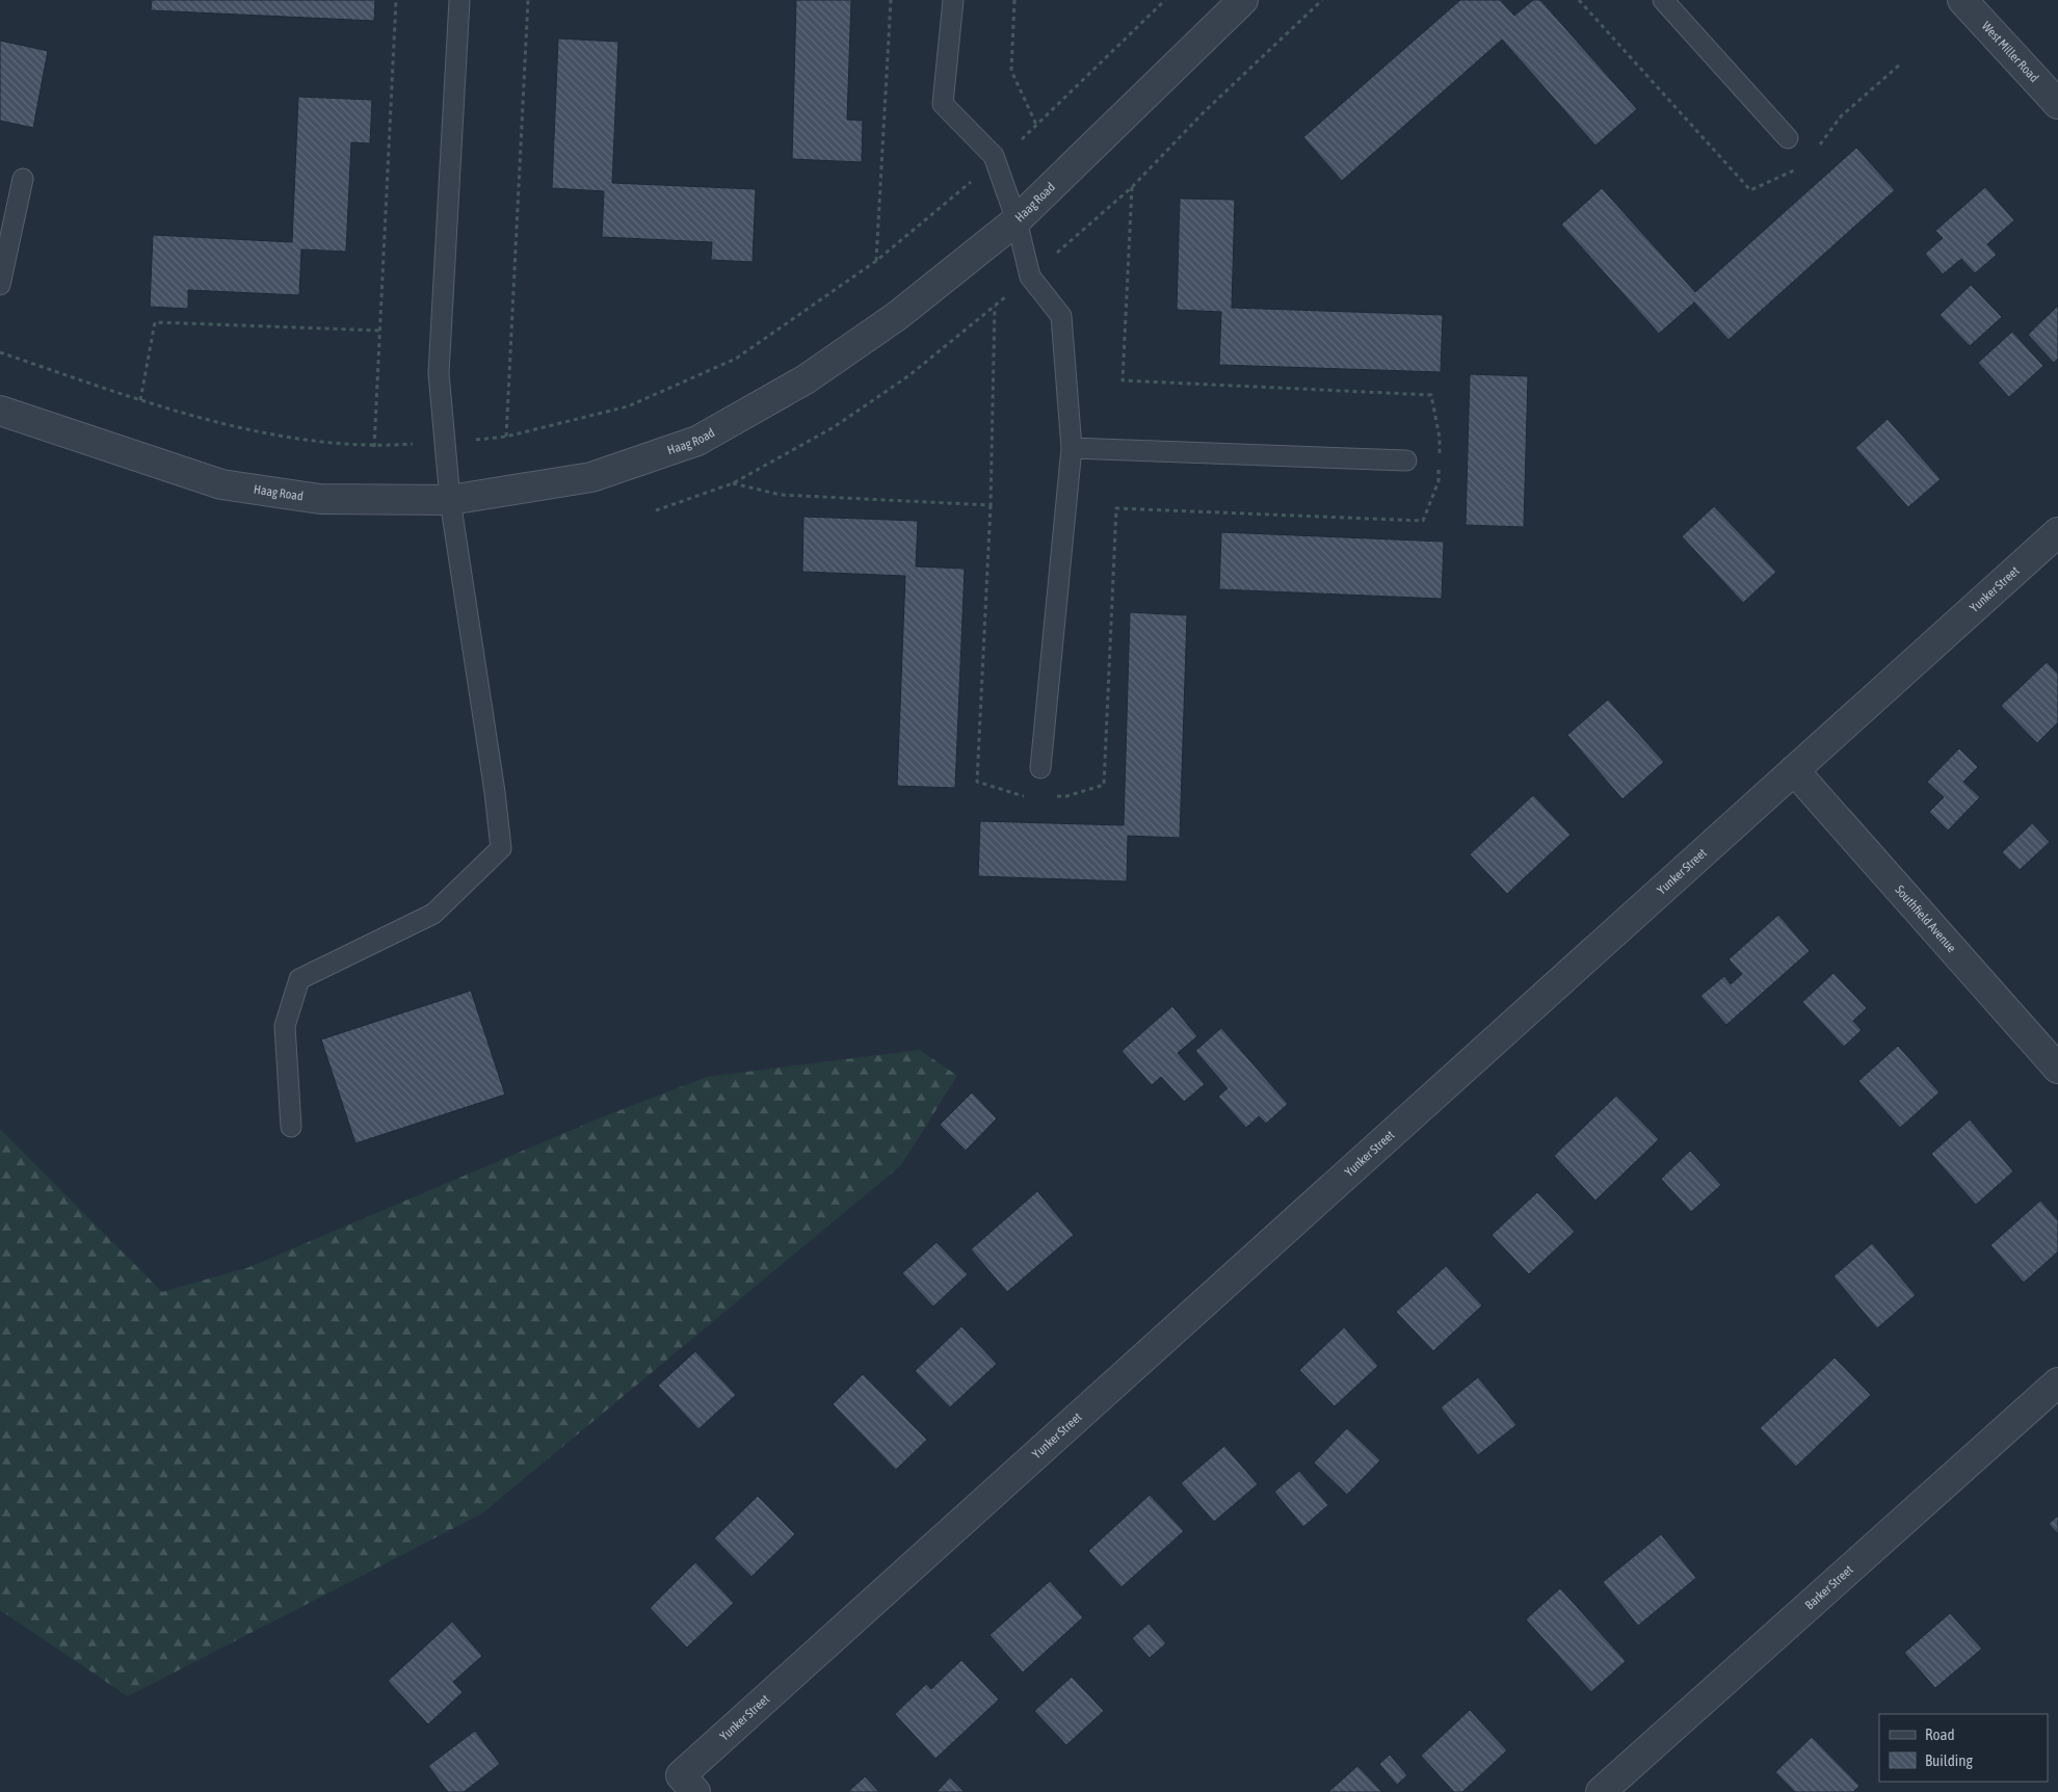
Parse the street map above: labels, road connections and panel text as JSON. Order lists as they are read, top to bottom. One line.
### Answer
{"streets":{"street":["West Miller Road","Haag Road","Yunker Street","Southfield Avenue","Barker Street"]},"crossings":[["Yunker Street","Southfield Avenue"]],"legend":["Road","Building"]}
